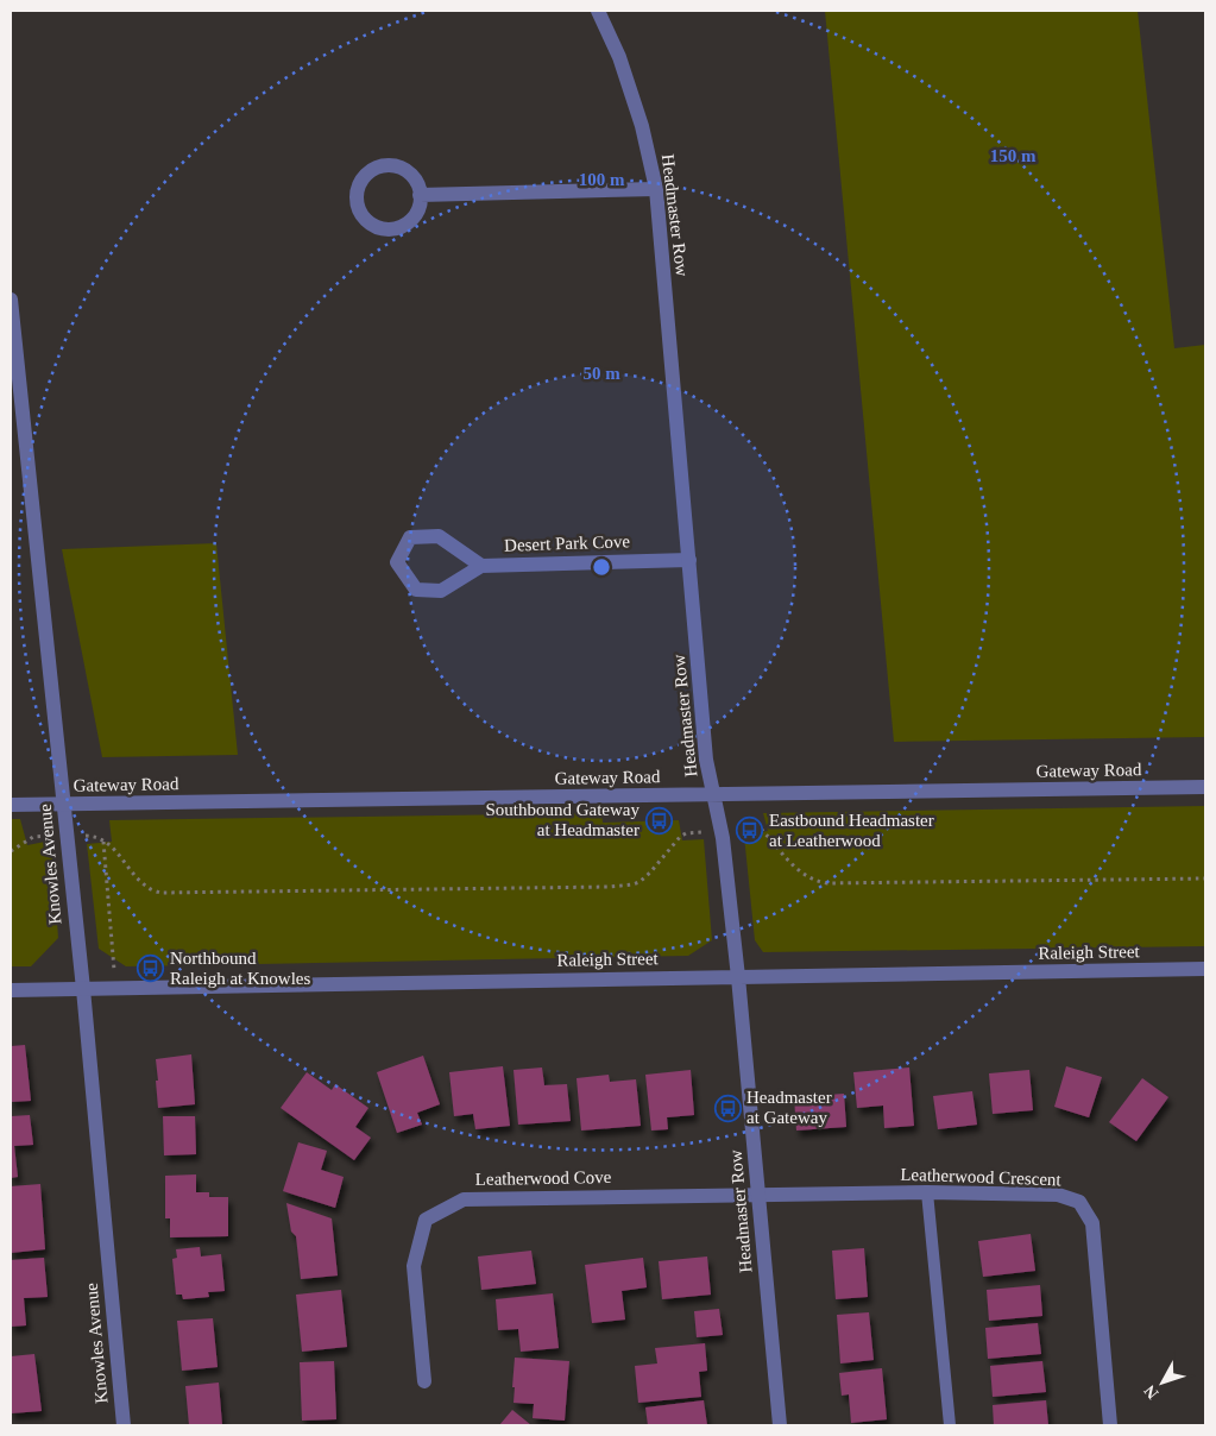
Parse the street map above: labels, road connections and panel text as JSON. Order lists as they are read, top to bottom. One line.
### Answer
{"streets":{"street":["Headmaster Row","Desert Park Cove","Gateway Road","Knowles Avenue","Raleigh Street","Leatherwood Crescent","Leatherwood Cove"]},"crossings":[["Headmaster Row","Desert Park Cove"],["Headmaster Row","Gateway Road"],["Headmaster Row","Raleigh Street"],["Headmaster Row","Leatherwood Crescent"],["Headmaster Row","Leatherwood Cove"],["Gateway Road","Knowles Avenue"],["Knowles Avenue","Raleigh Street"],["Leatherwood Crescent","Leatherwood Cove"]],"places":{"bus stop":["Southbound Gateway at Headmaster","Eastbound Headmaster at Leatherwood","Northbound Raleigh at Knowles","Headmaster at Gateway"]},"north":"bottom left","rings":["150 m","100 m","50 m"]}
